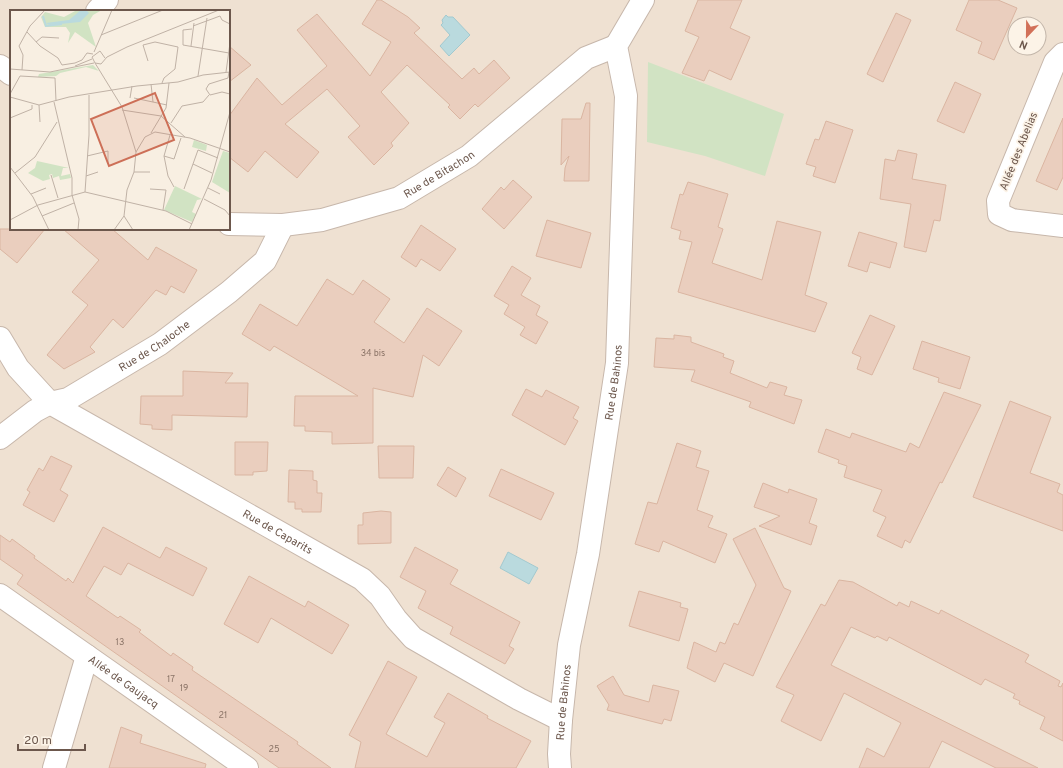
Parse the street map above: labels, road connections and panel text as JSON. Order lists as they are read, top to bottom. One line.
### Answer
{"streets":{"street":["Allée des Abelias","Rue de Bitachon","Rue de Chaloche","Rue de Bahinos","Rue de Caparits","Allée de Gaujacq"]},"crossings":[["Rue de Bitachon","Rue de Chaloche"],["Rue de Bitachon","Rue de Bahinos"],["Rue de Chaloche","Rue de Caparits"],["Rue de Bahinos","Rue de Caparits"]],"house_numbers":["34 bis","13","17","19","21","25"],"scale_bar":"20 m","north":"bottom"}
